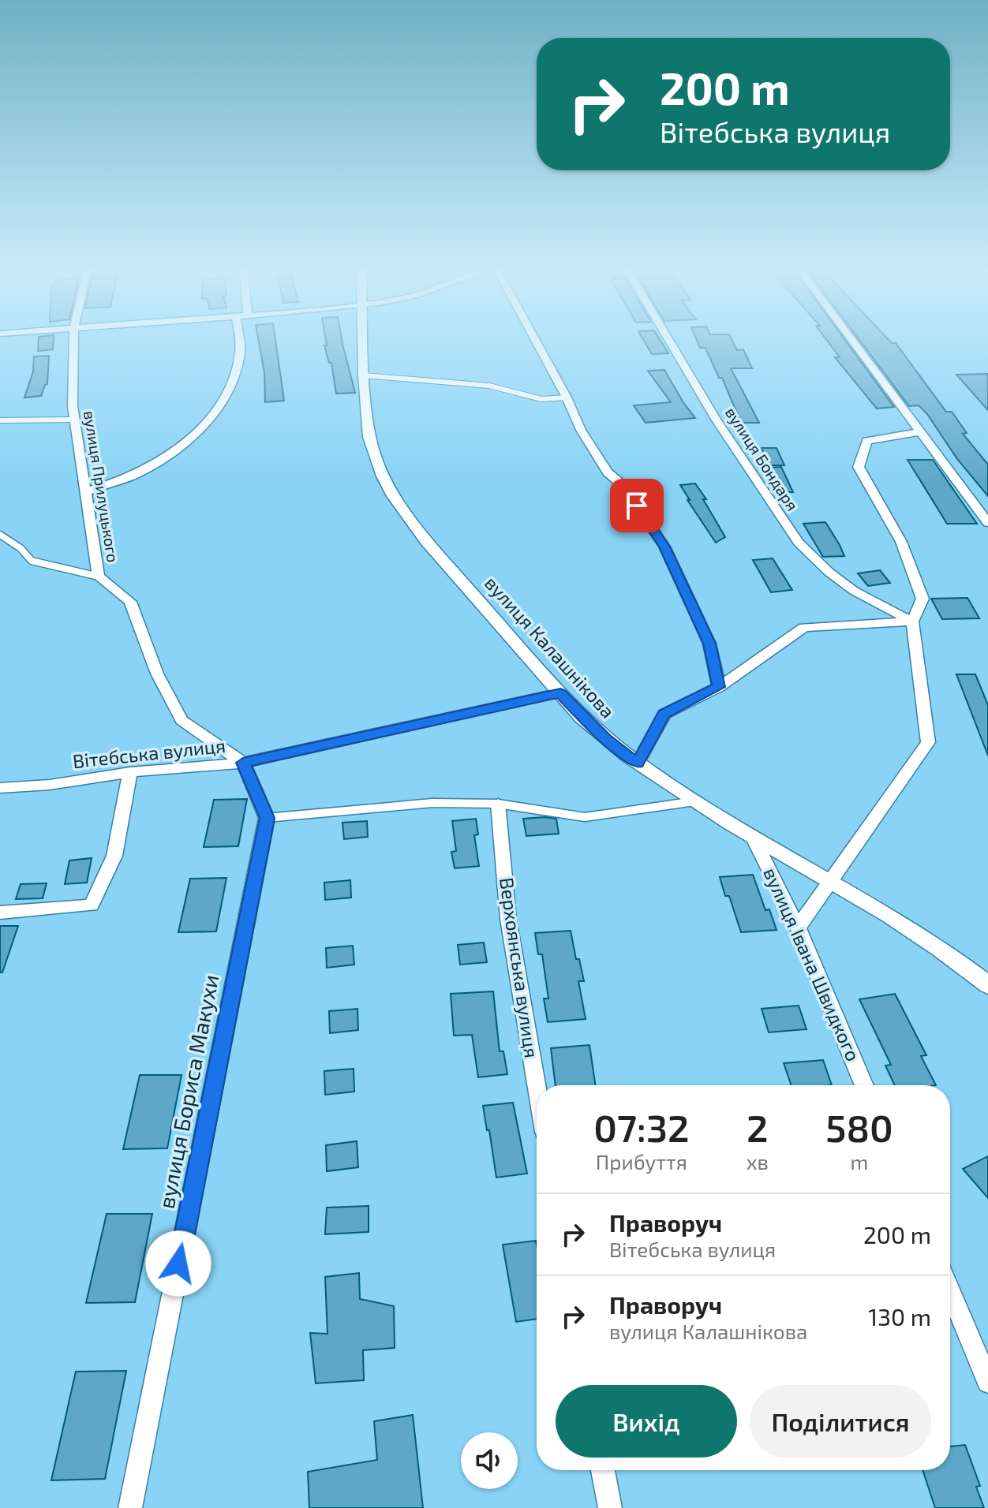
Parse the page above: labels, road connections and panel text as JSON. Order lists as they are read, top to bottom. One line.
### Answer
{"streets":{"street":["вулиця Бондаря","вулиця Прилуцького","вулиця Калашнікова","Вітебська вулиця","вулиця Івана Швидкого","Верхоянська вулиця","вулиця Бориса Макухи"]},"crossings":[["вулиця Прилуцького","Вітебська вулиця"],["вулиця Калашнікова","Вітебська вулиця"],["вулиця Калашнікова","вулиця Івана Швидкого"]],"page":{"turn":["200 m","Вітебська вулиця"],"eta":["07:32","Прибуття","2","хв","580","m"],"list":[{"name":"Праворуч","note":"Вітебська вулиця","value":"200 m"},{"name":"Праворуч","note":"вулиця Калашнікова","value":"130 m"}],"buttons":["Вихід","Поділитися"]}}
